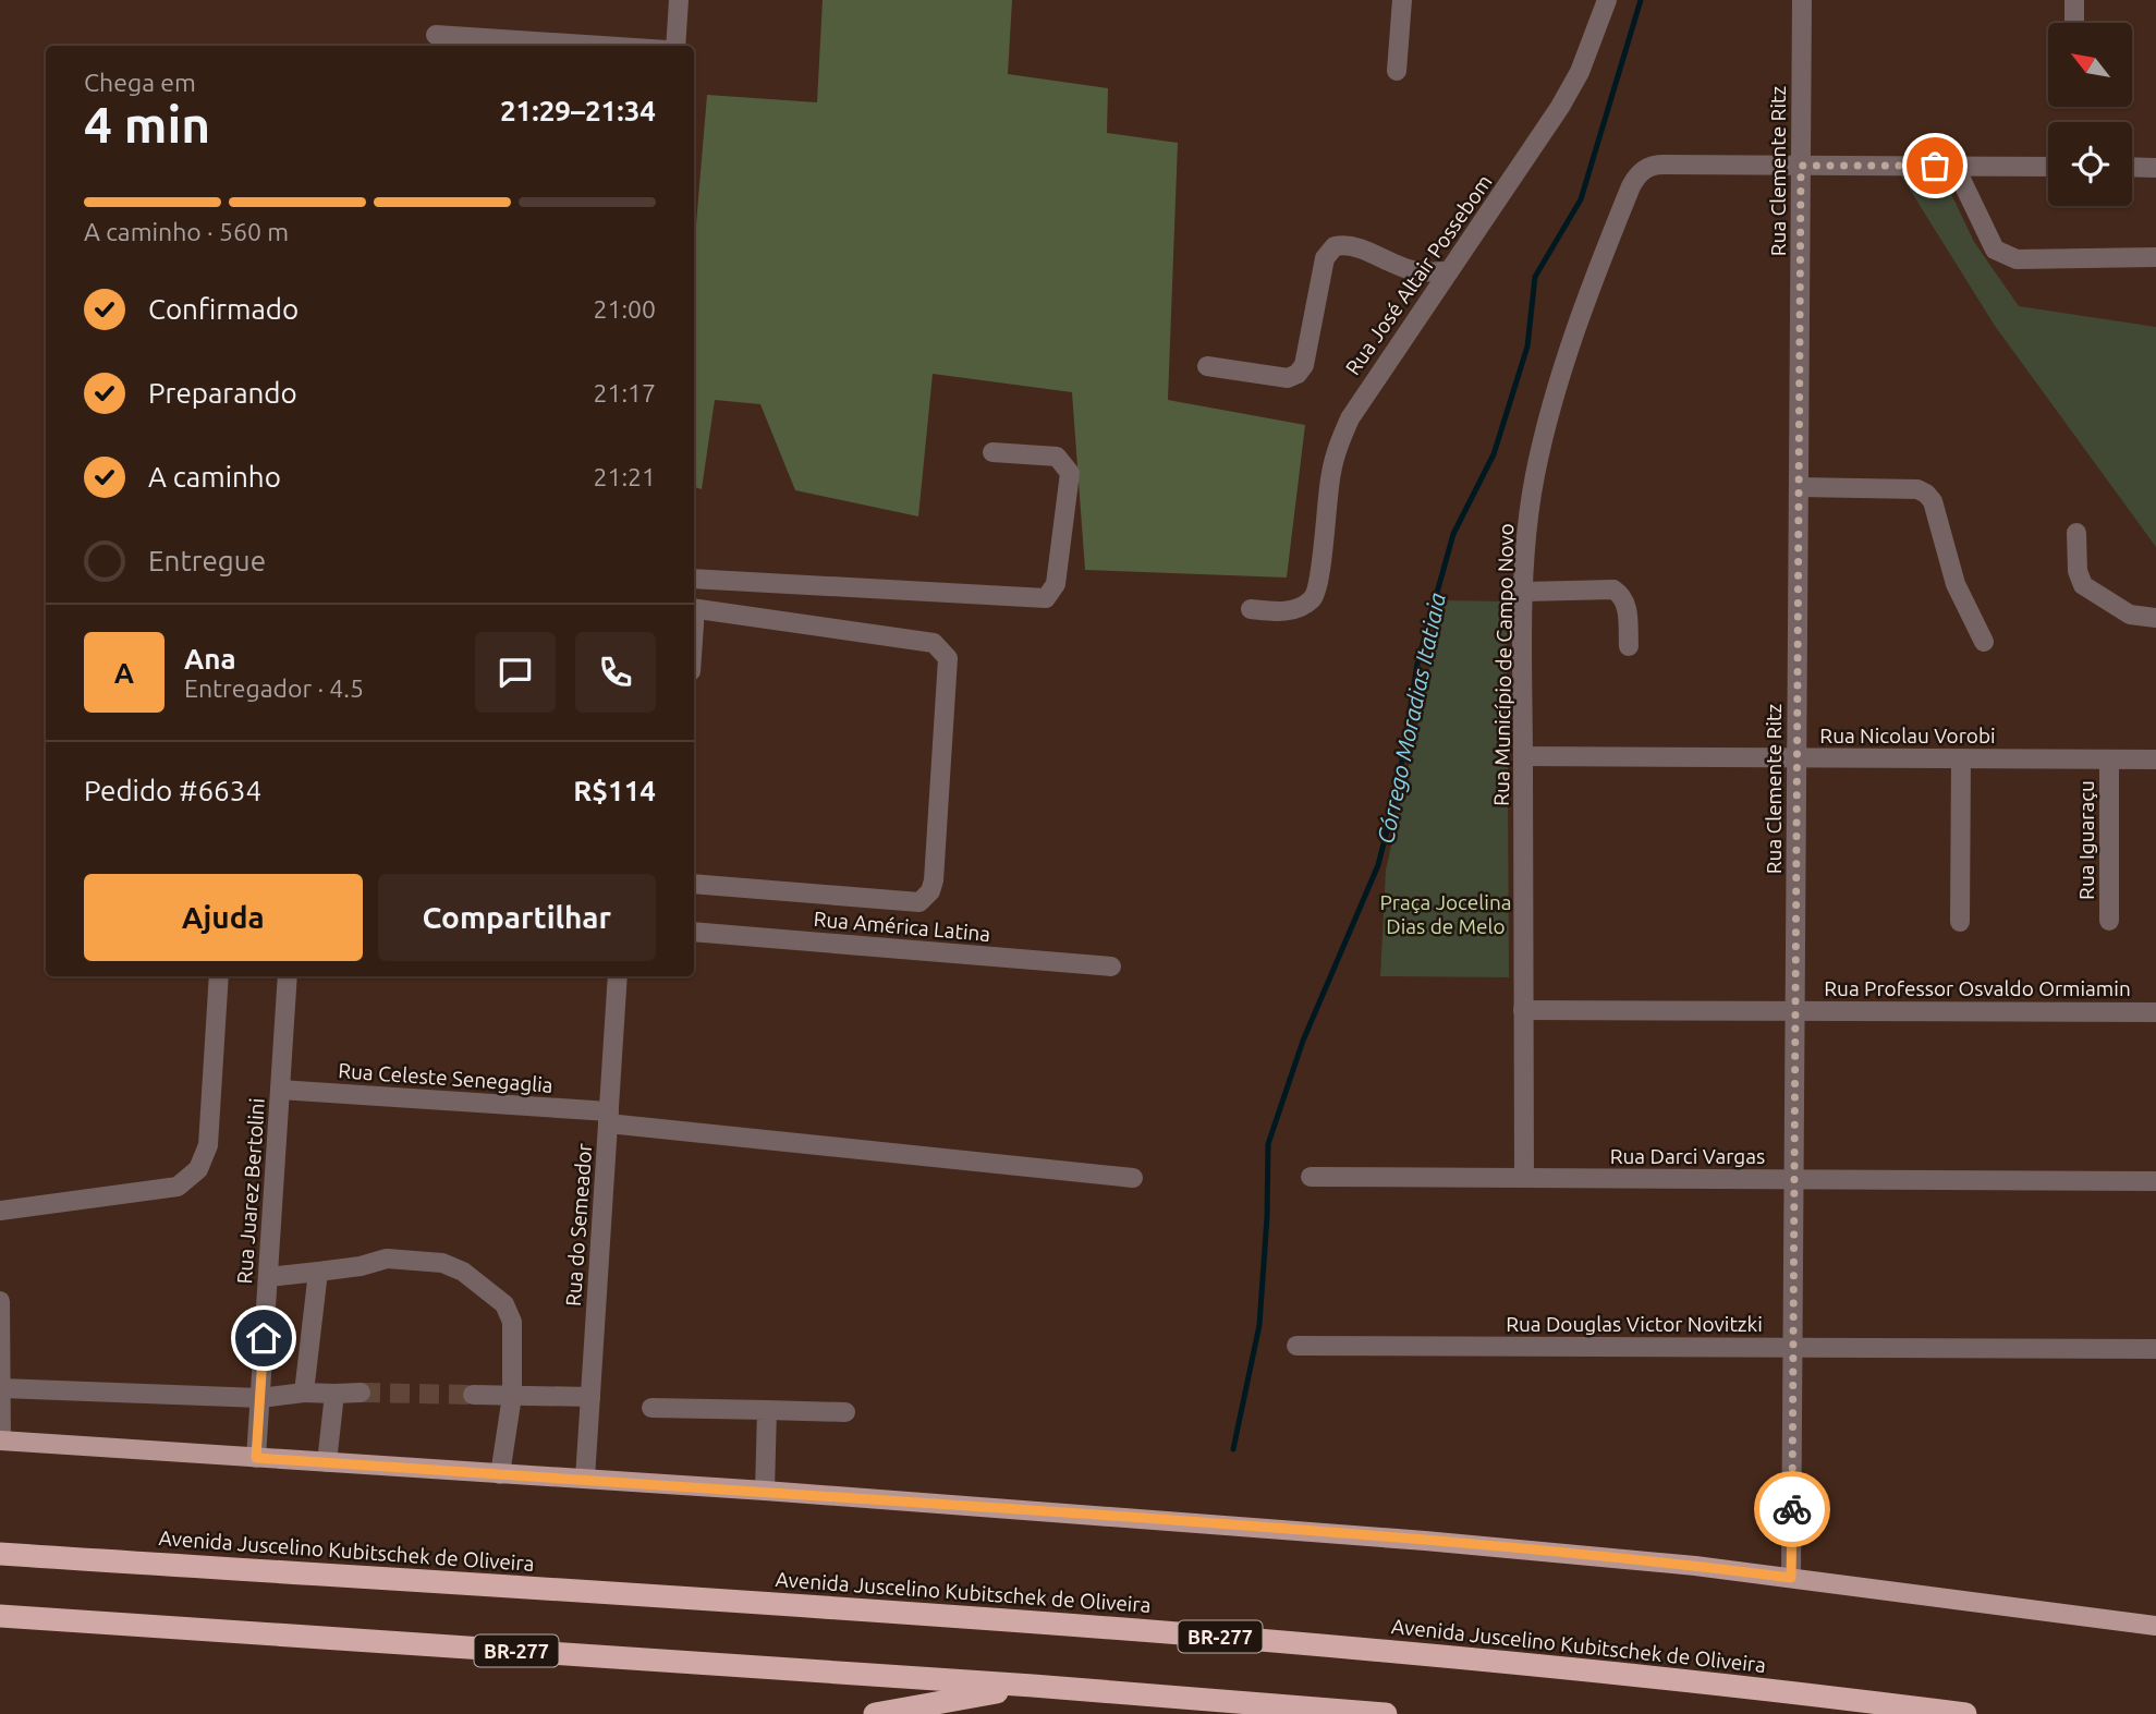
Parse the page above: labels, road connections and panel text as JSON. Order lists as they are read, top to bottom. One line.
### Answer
{"streets":{"highway":["Avenida Juscelino Kubitschek de Oliveira","BR-277"],"street":["Rua Clemente Ritz","Rua José Altair Possebom","Rua Município de Campo Novo","Rua Nicolau Vorobi","Rua Iguaraçu","Rua América Latina","Rua Professor Osvaldo Ormiamin","Rua Celeste Senegaglia","Rua Darci Vargas","Rua Juarez Bertolini","Rua do Semeador","Rua Douglas Victor Novitzki"]},"crossings":[["Rua Clemente Ritz","Rua Município de Campo Novo"],["Rua Clemente Ritz","Rua Nicolau Vorobi"],["Rua Clemente Ritz","Rua Professor Osvaldo Ormiamin"],["Rua Clemente Ritz","Rua Darci Vargas"],["Rua Clemente Ritz","Rua Douglas Victor Novitzki"],["Rua Município de Campo Novo","Rua Nicolau Vorobi"],["Rua Município de Campo Novo","Rua Professor Osvaldo Ormiamin"],["Rua Município de Campo Novo","Rua Darci Vargas"],["Rua Nicolau Vorobi","Rua Iguaraçu"],["Rua Celeste Senegaglia","Rua Juarez Bertolini"],["Rua Celeste Senegaglia","Rua do Semeador"]],"water":["Córrego Moradias Itatiaia"],"parks":["Praça Jocelina Dias de Melo"],"north":"top left","page":{"heading":["4 min","Chega em","21:29–21:34"],"panel":["Ana","Entregador · 4.5","Pedido #6634","R$114"],"bar":"A caminho · 560 m","list":[["Confirmado","21:00"],["Preparando","21:17"],["A caminho","21:21"],"Entregue"],"round":"A","buttons":["Ajuda","Compartilhar"]}}
